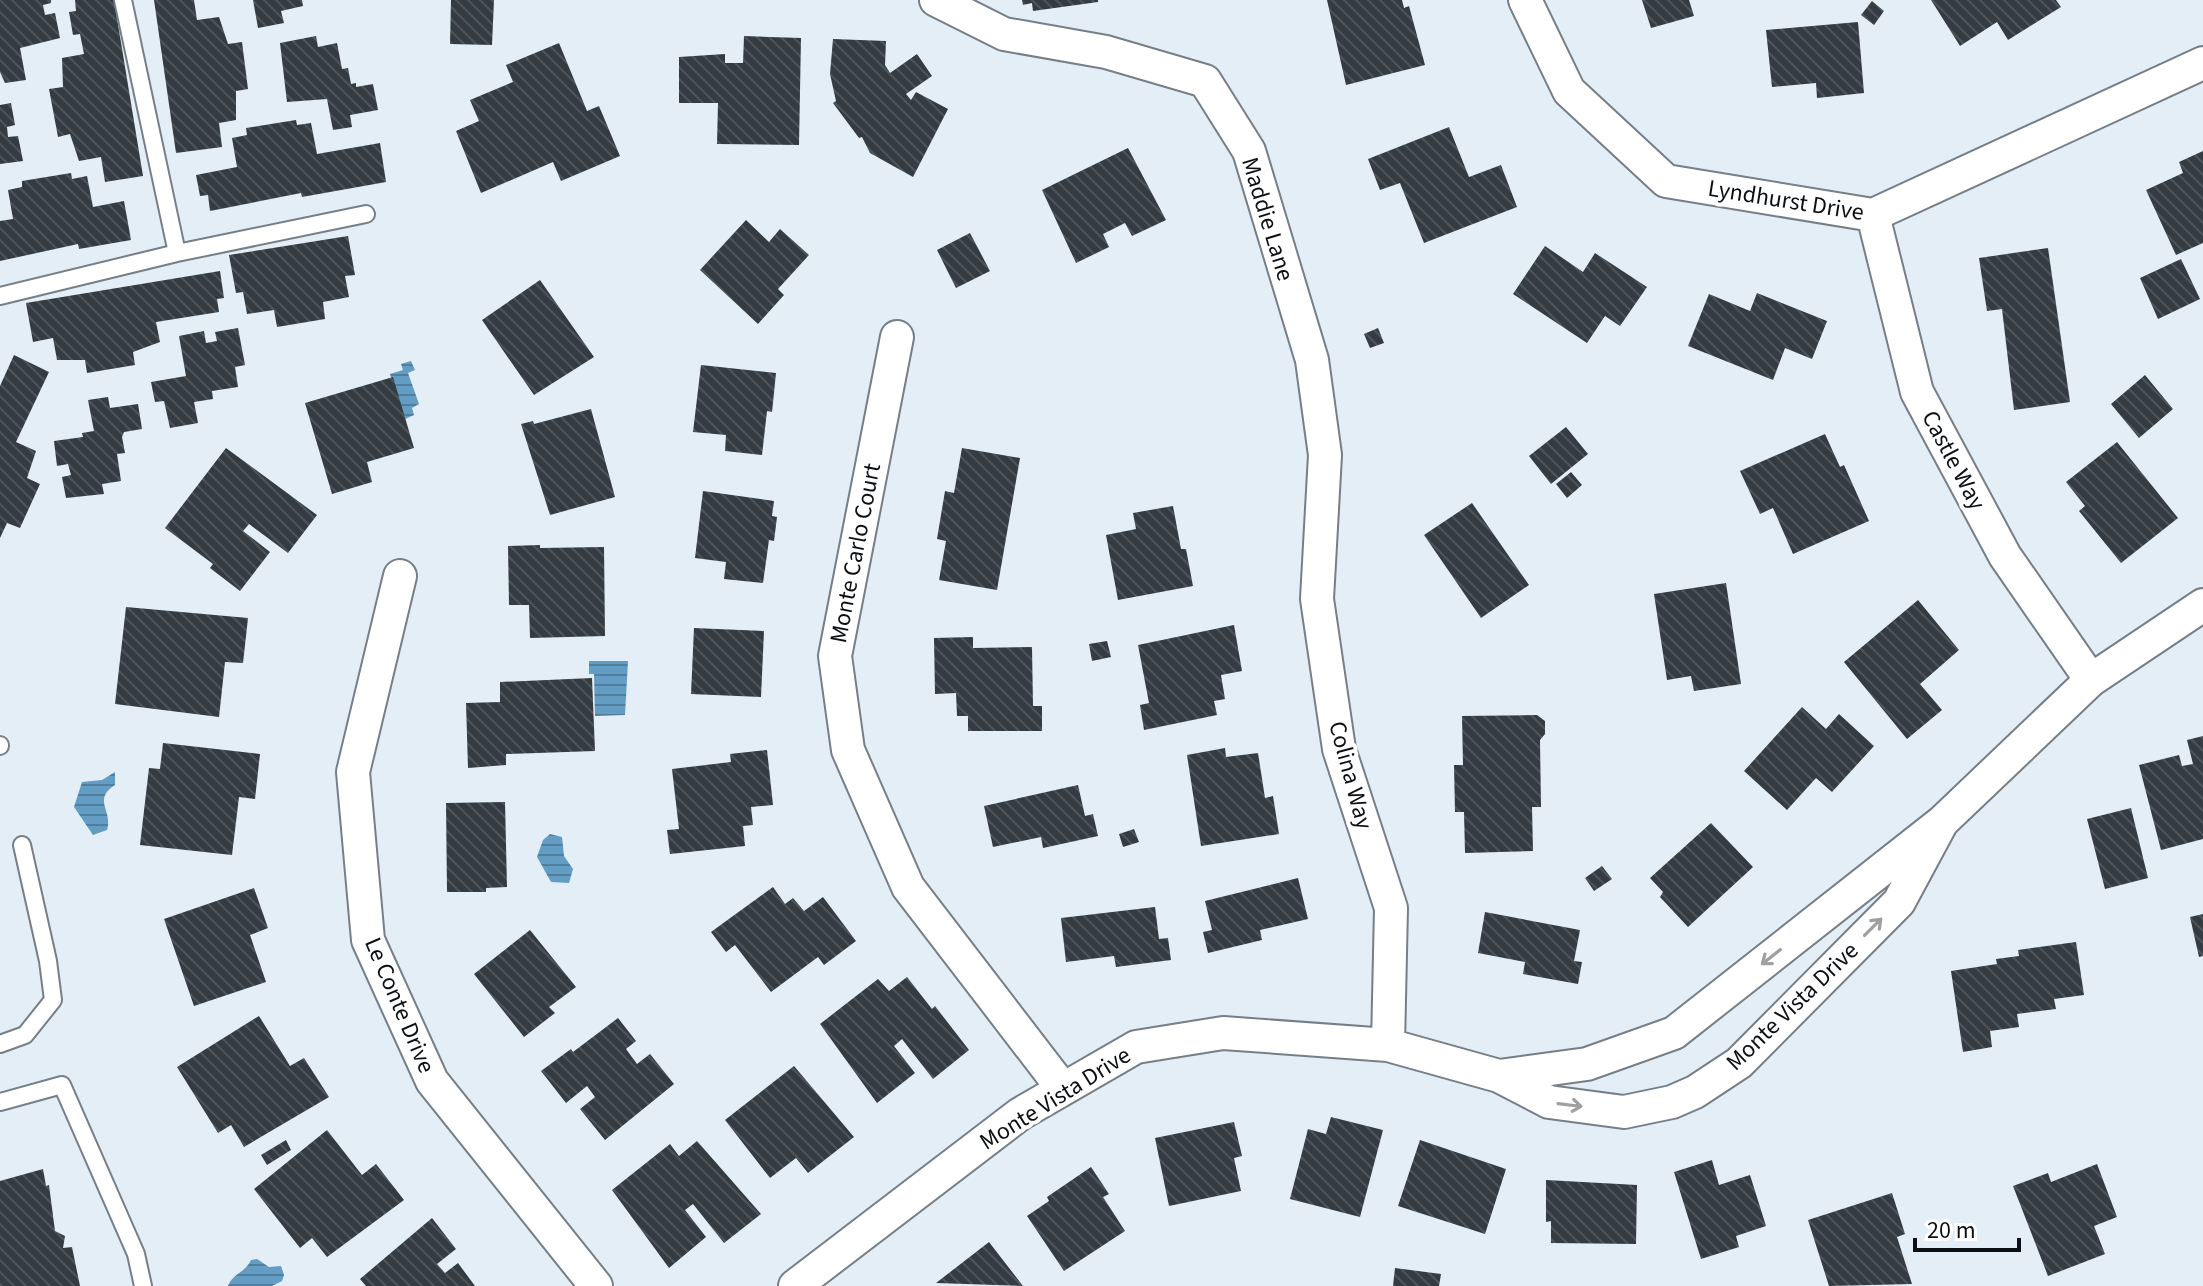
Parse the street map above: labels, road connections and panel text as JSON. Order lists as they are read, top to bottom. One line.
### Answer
{"streets":{"street":["Lyndhurst Drive","Maddie Lane","Castle Way","Monte Carlo Court","Colina Way","Le Conte Drive","Monte Vista Drive"]},"crossings":[["Lyndhurst Drive","Castle Way"],["Maddie Lane","Colina Way"],["Castle Way","Monte Vista Drive"],["Monte Carlo Court","Monte Vista Drive"],["Colina Way","Monte Vista Drive"]],"scale_bar":"20 m"}
